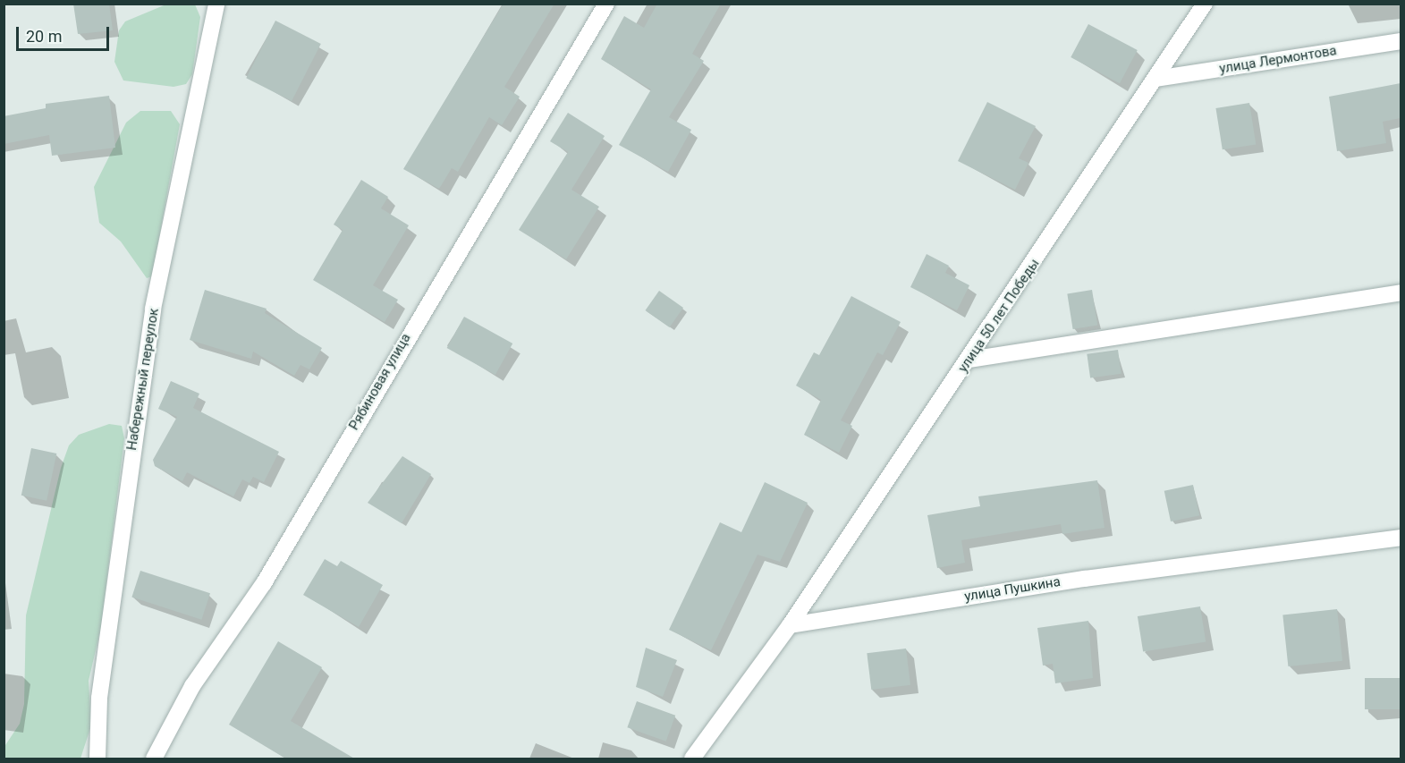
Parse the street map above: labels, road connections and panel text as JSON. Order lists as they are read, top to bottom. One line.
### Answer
{"streets":{"street":["улица Лермонтова","улица 50 лет Победы","Набережный переулок","Рябиновая улица","улица Пушкина"]},"crossings":[["улица Лермонтова","улица 50 лет Победы"],["улица 50 лет Победы","улица Пушкина"]],"scale_bar":"20 m"}
